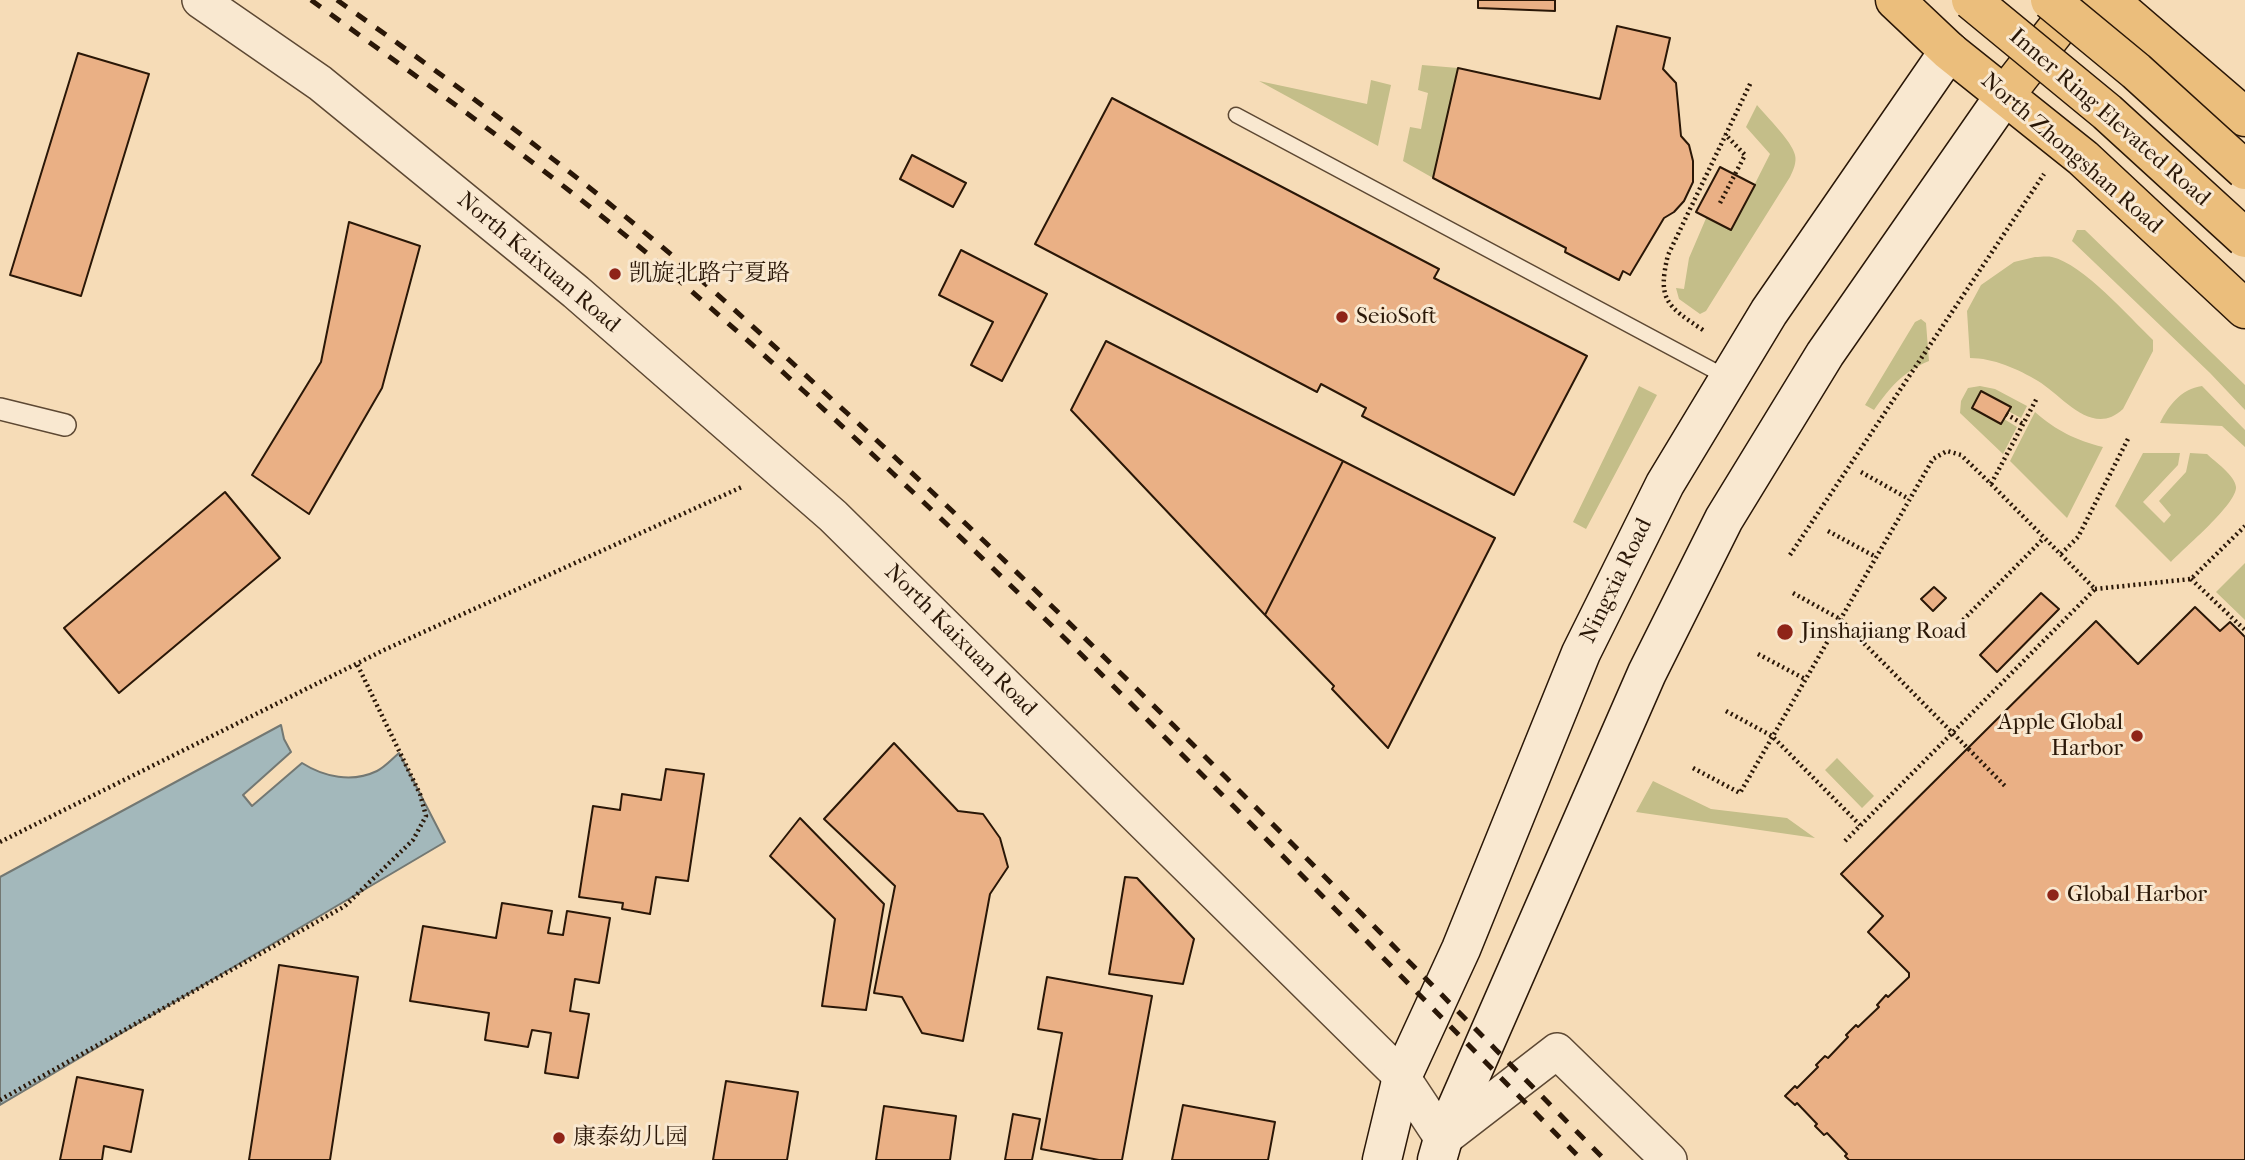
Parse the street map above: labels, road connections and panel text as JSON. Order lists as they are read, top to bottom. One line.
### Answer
{"streets":{"main road":["Inner Ring Elevated Road","North Zhongshan Road","Ningxia Road"],"street":["North Kaixuan Road"]},"crossings":[["North Zhongshan Road","Ningxia Road"],["North Kaixuan Road","Ningxia Road"]],"places":["凯旋北路宁夏路","SeioSoft","Jinshajiang Road","Apple Global Harbor","Global Harbor","康泰幼儿园"]}
